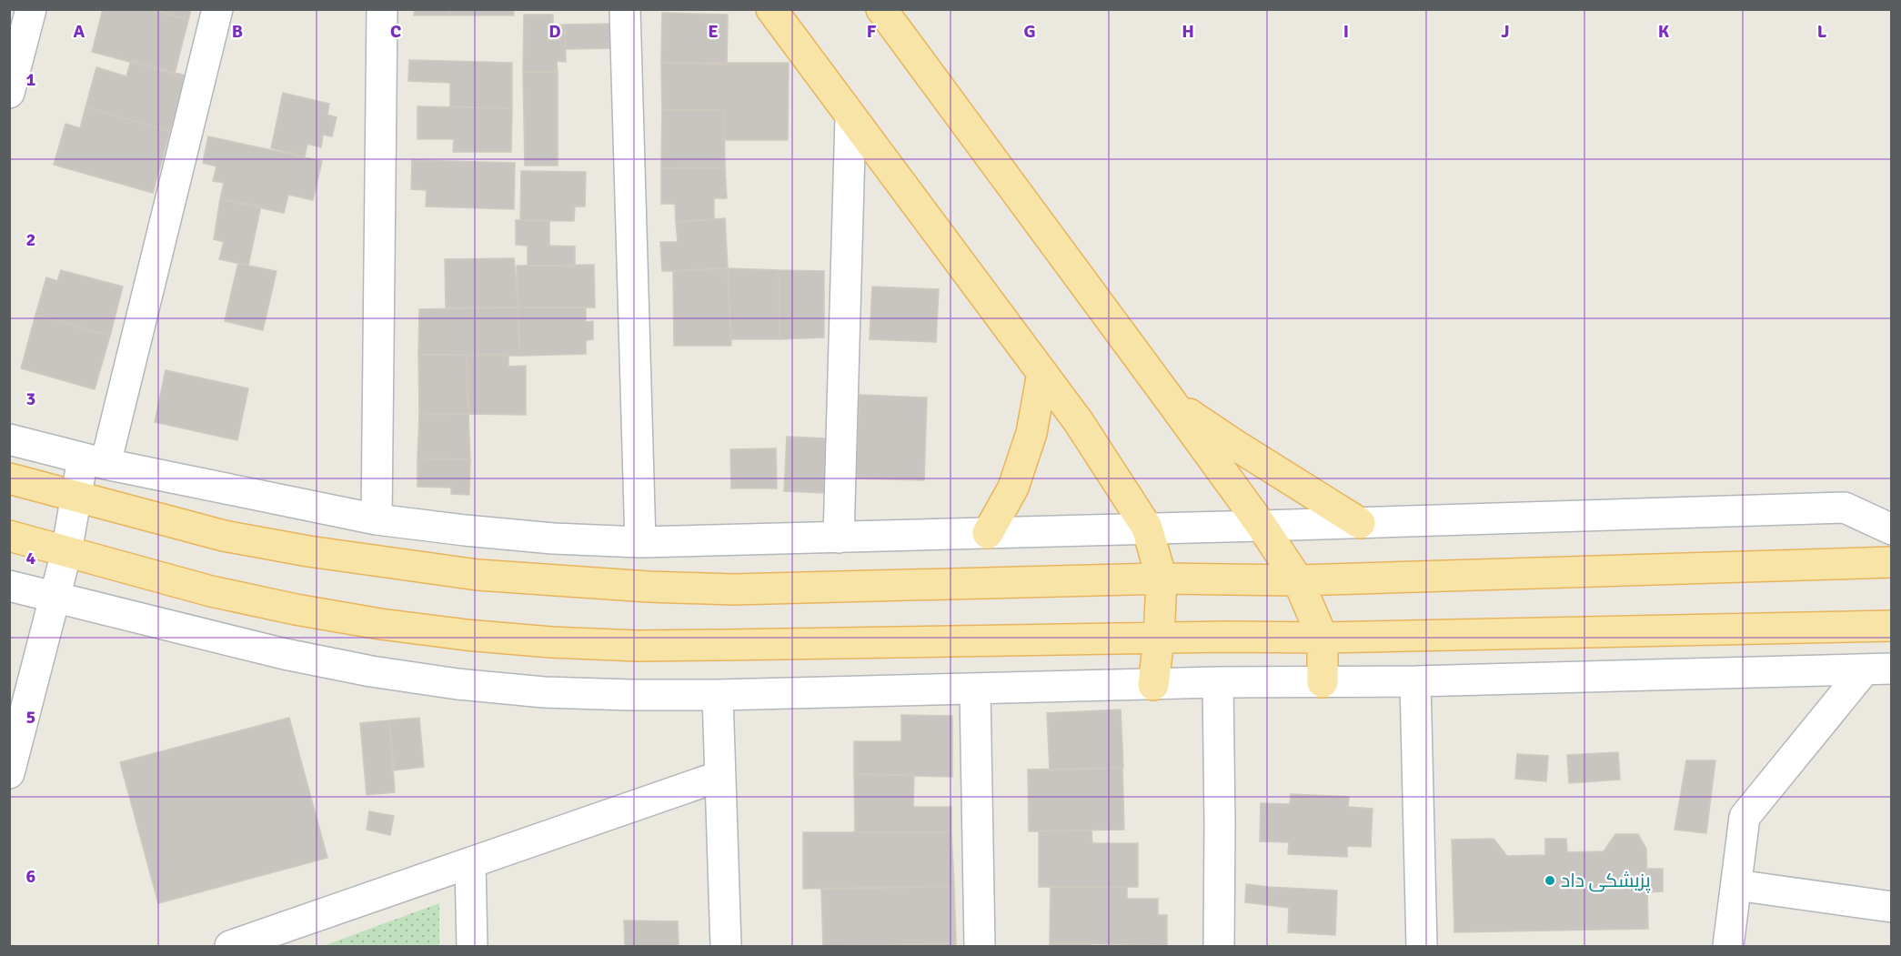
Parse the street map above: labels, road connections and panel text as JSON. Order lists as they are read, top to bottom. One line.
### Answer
{"places":["پزیشکی داد"],"grid":{"columns":["A","B","C","D","E","F","G","H","I","J","K","L"],"rows":["1","2","3","4","5","6"]}}
